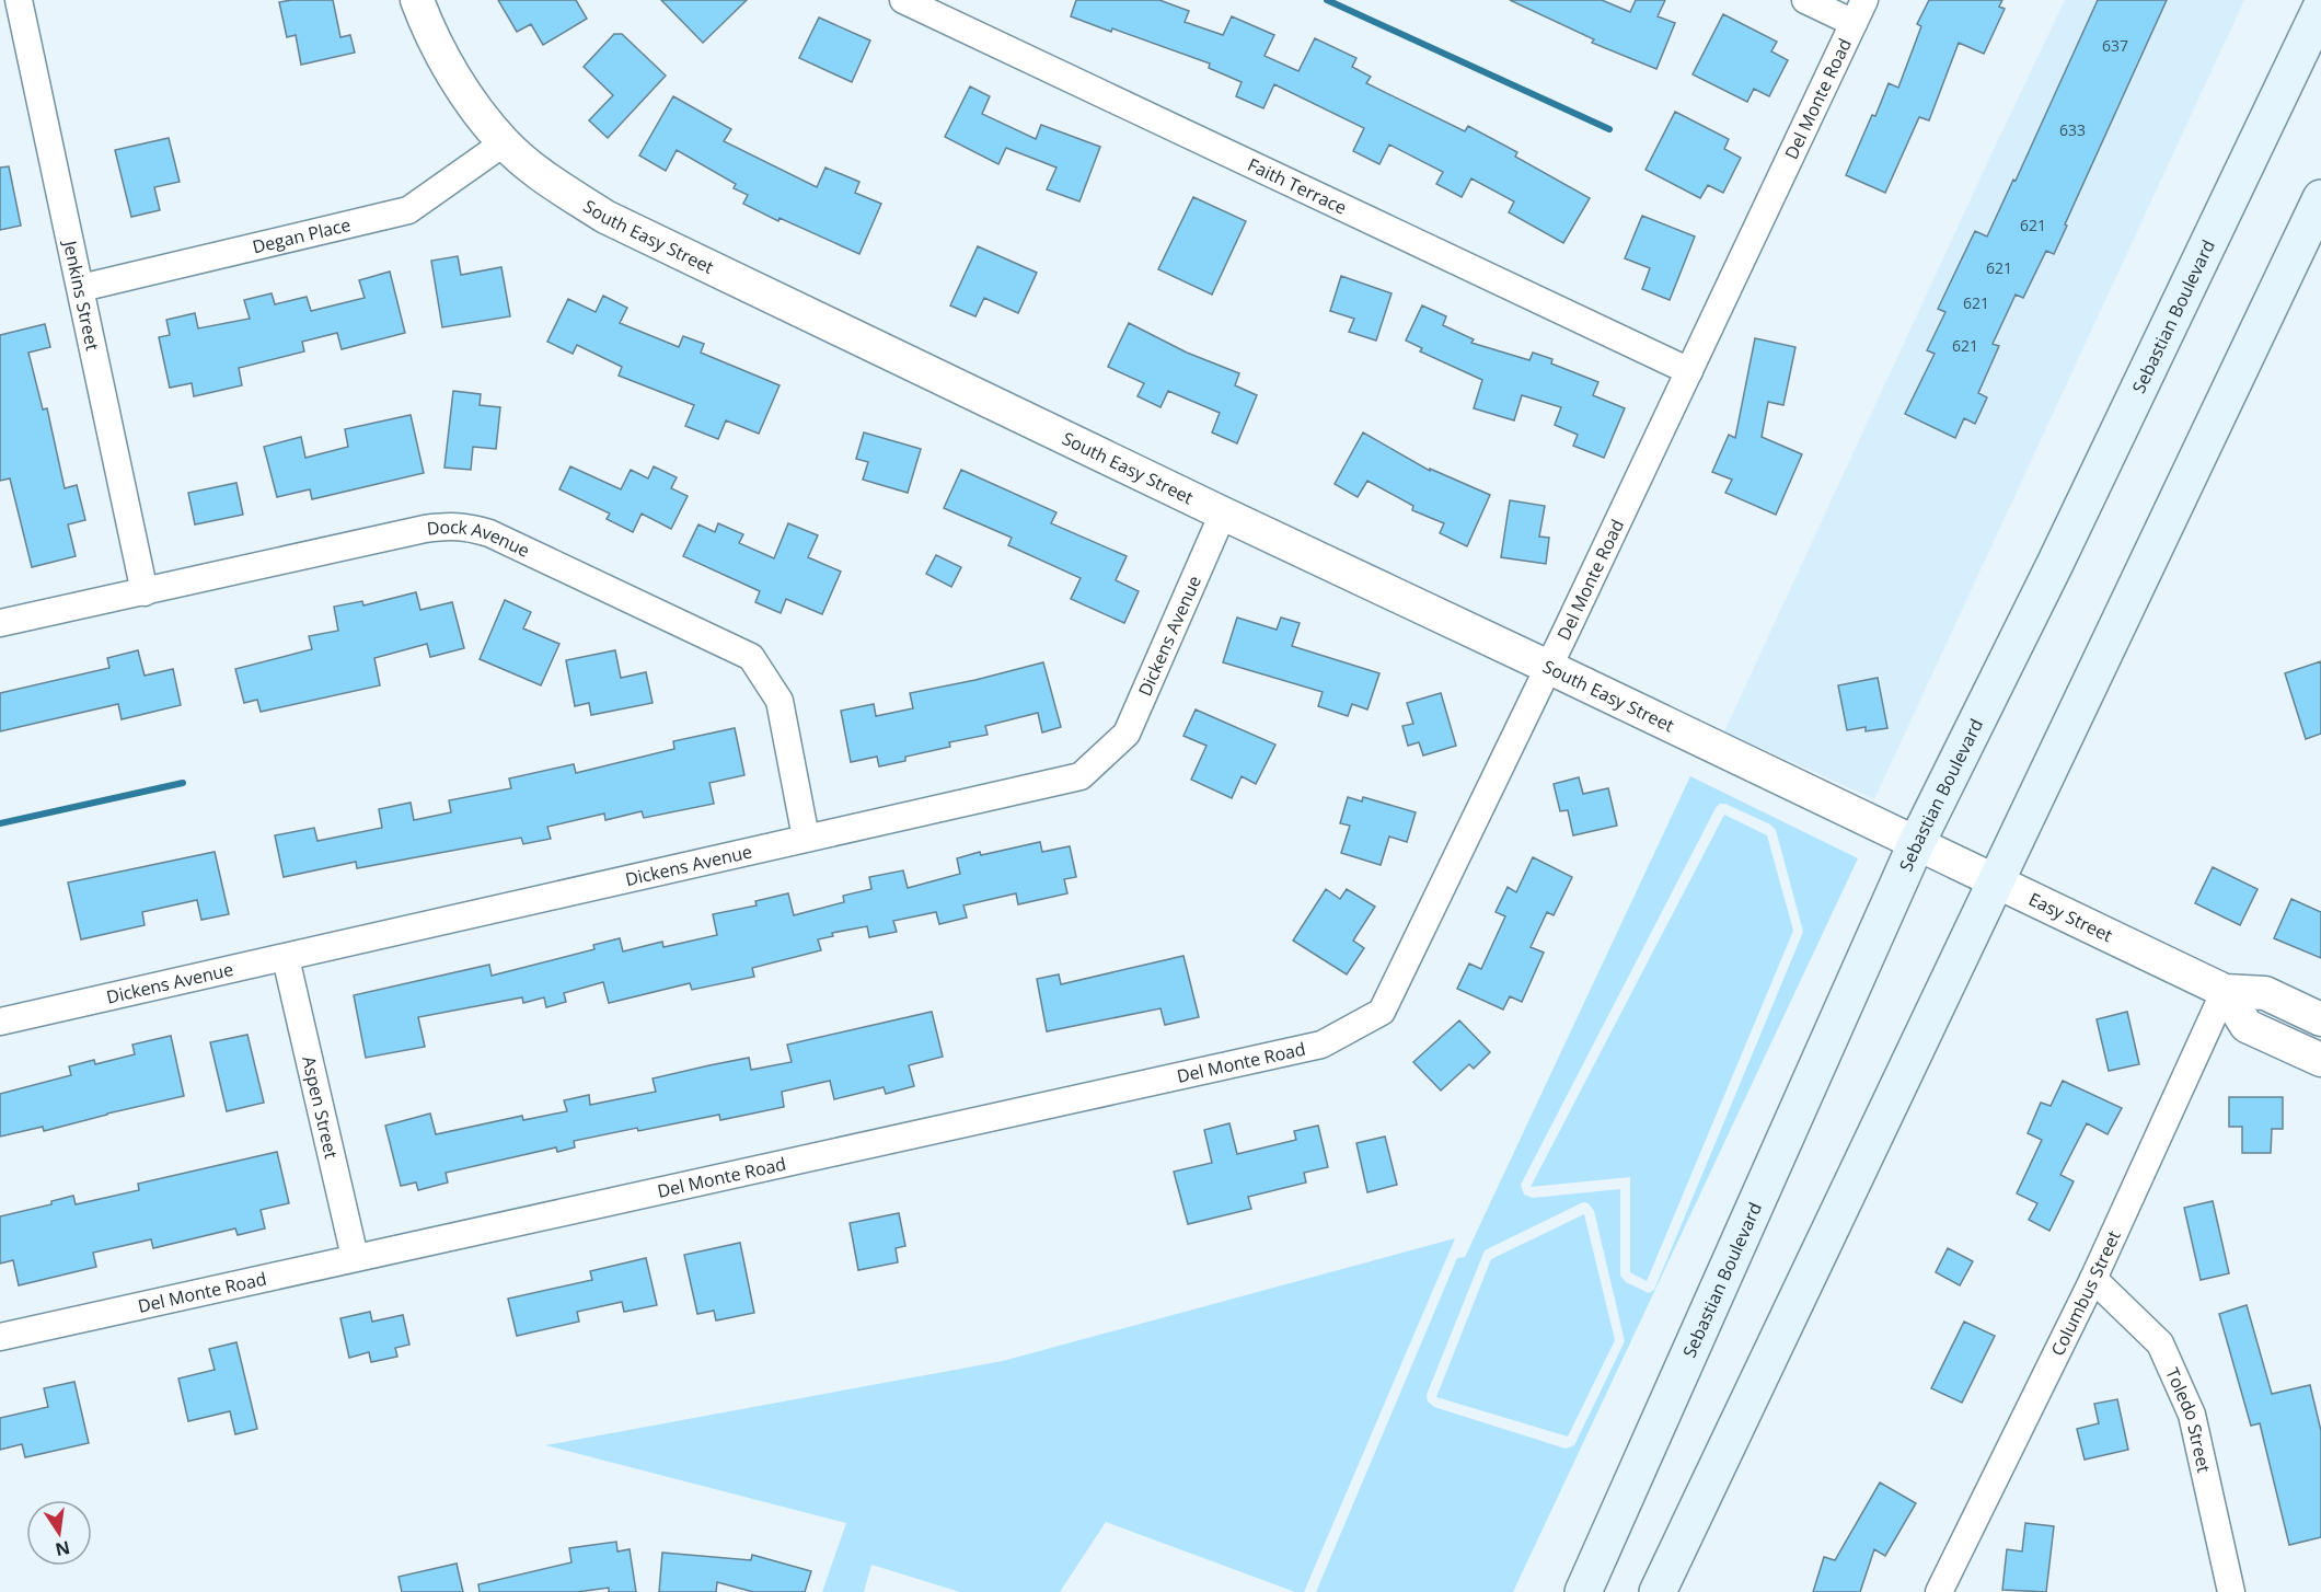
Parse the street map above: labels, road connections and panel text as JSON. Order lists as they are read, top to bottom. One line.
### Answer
{"streets":{"main road":["Sebastian Boulevard"],"street":["Del Monte Road","Faith Terrace","Degan Place","South Easy Street","Jenkins Street","Dock Avenue","Dickens Avenue","Easy Street","Aspen Street","Columbus Street","Toledo Street"]},"crossings":[["Del Monte Road","Faith Terrace"],["Del Monte Road","South Easy Street"],["Del Monte Road","Aspen Street"],["Degan Place","South Easy Street"],["Degan Place","Jenkins Street"],["South Easy Street","Sebastian Boulevard"],["South Easy Street","Dickens Avenue"],["South Easy Street","Easy Street"],["Jenkins Street","Dock Avenue"],["Sebastian Boulevard","Easy Street"],["Dock Avenue","Dickens Avenue"],["Dickens Avenue","Aspen Street"],["Easy Street","Columbus Street"],["Columbus Street","Toledo Street"]],"house_numbers":["637","633","621","621","621","621"],"north":"bottom"}
